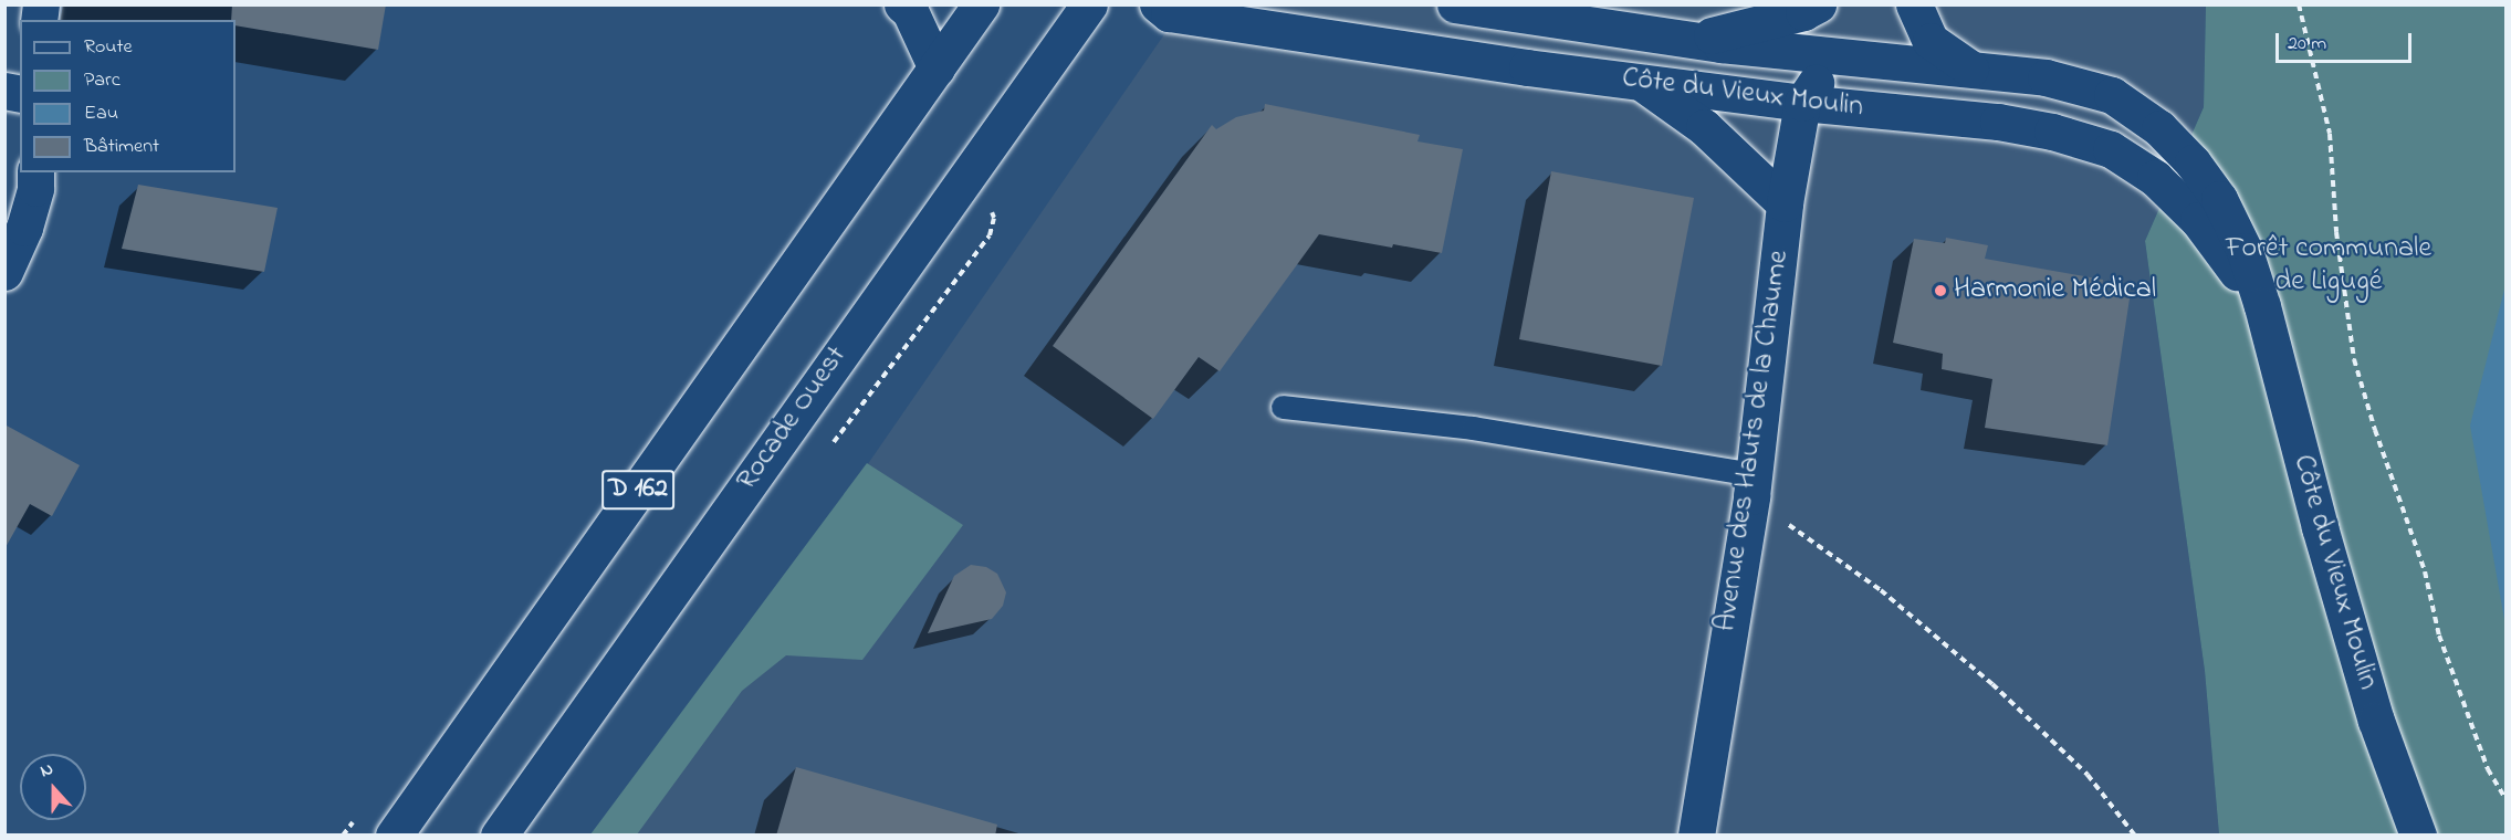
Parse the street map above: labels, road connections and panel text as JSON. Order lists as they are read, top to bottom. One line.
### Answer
{"streets":{"street":["Côte du Vieux Moulin","Rocade Ouest","Avenue des Hauts de la Chaume","D 162"]},"crossings":[["Côte du Vieux Moulin","Avenue des Hauts de la Chaume"]],"parks":["Forêt communale de Ligugé"],"places":["Harmonie Médical"],"legend":["Route","Parc","Eau","Bâtiment"],"scale_bar":"20 m","north":"top"}
